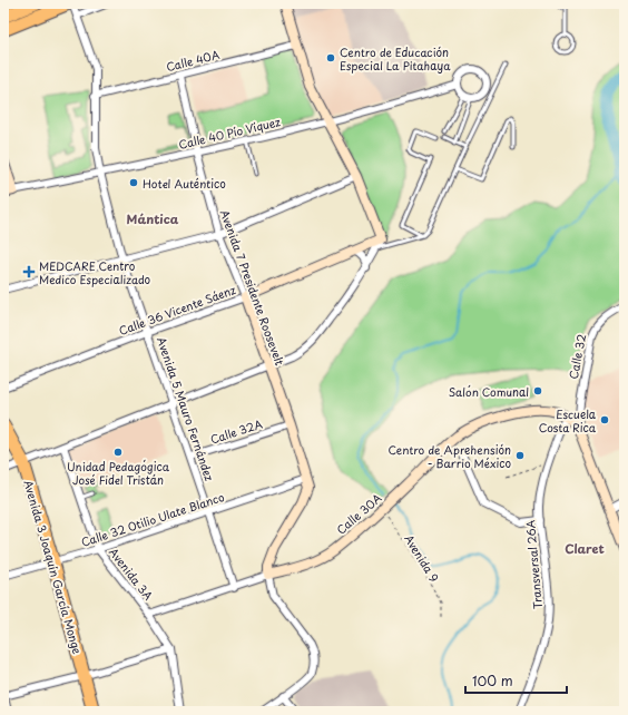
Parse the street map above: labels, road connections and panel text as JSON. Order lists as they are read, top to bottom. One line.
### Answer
{"streets":{"highway":["Avenida 3 Joaquín García Monge"],"street":["Calle 40A","Calle 40 Pío Víquez","Avenida 7 Presidente Roosevelt","Calle 36 Vicente Sáenz","Calle 32","Avenida 5 Mauro Fernández","Calle 32A","Calle 30A","Calle 32 Otilio Ulate Blanco","Transversal 26A","Avenida 3A"],"path":["Avenida 9"]},"crossings":[["Calle 40A","Avenida 7 Presidente Roosevelt"],["Calle 40A","Avenida 5 Mauro Fernández"],["Calle 40 Pío Víquez","Avenida 7 Presidente Roosevelt"],["Calle 40 Pío Víquez","Avenida 5 Mauro Fernández"],["Avenida 7 Presidente Roosevelt","Calle 36 Vicente Sáenz"],["Avenida 7 Presidente Roosevelt","Calle 32A"],["Avenida 7 Presidente Roosevelt","Calle 32 Otilio Ulate Blanco"],["Calle 36 Vicente Sáenz","Avenida 5 Mauro Fernández"],["Avenida 5 Mauro Fernández","Calle 32A"],["Avenida 5 Mauro Fernández","Calle 30A"],["Avenida 5 Mauro Fernández","Calle 32 Otilio Ulate Blanco"],["Calle 30A","Avenida 9"],["Calle 30A","Transversal 26A"],["Calle 30A","Avenida 3A"],["Calle 32 Otilio Ulate Blanco","Avenida 3 Joaquín García Monge"],["Calle 32 Otilio Ulate Blanco","Avenida 3A"]],"districts":["Mántica","Claret"],"places":{"other":["Centro de Educación Especial La Pitahaya","Hotel Auténtico","Salón Comunal","Escuela Costa Rica","Unidad Pedagógica José Fidel Tristán","Centro de Aprehensión - Barrio México"],"health":["MEDCARE Centro Medico Especializado"]},"scale_bar":"100 m"}
